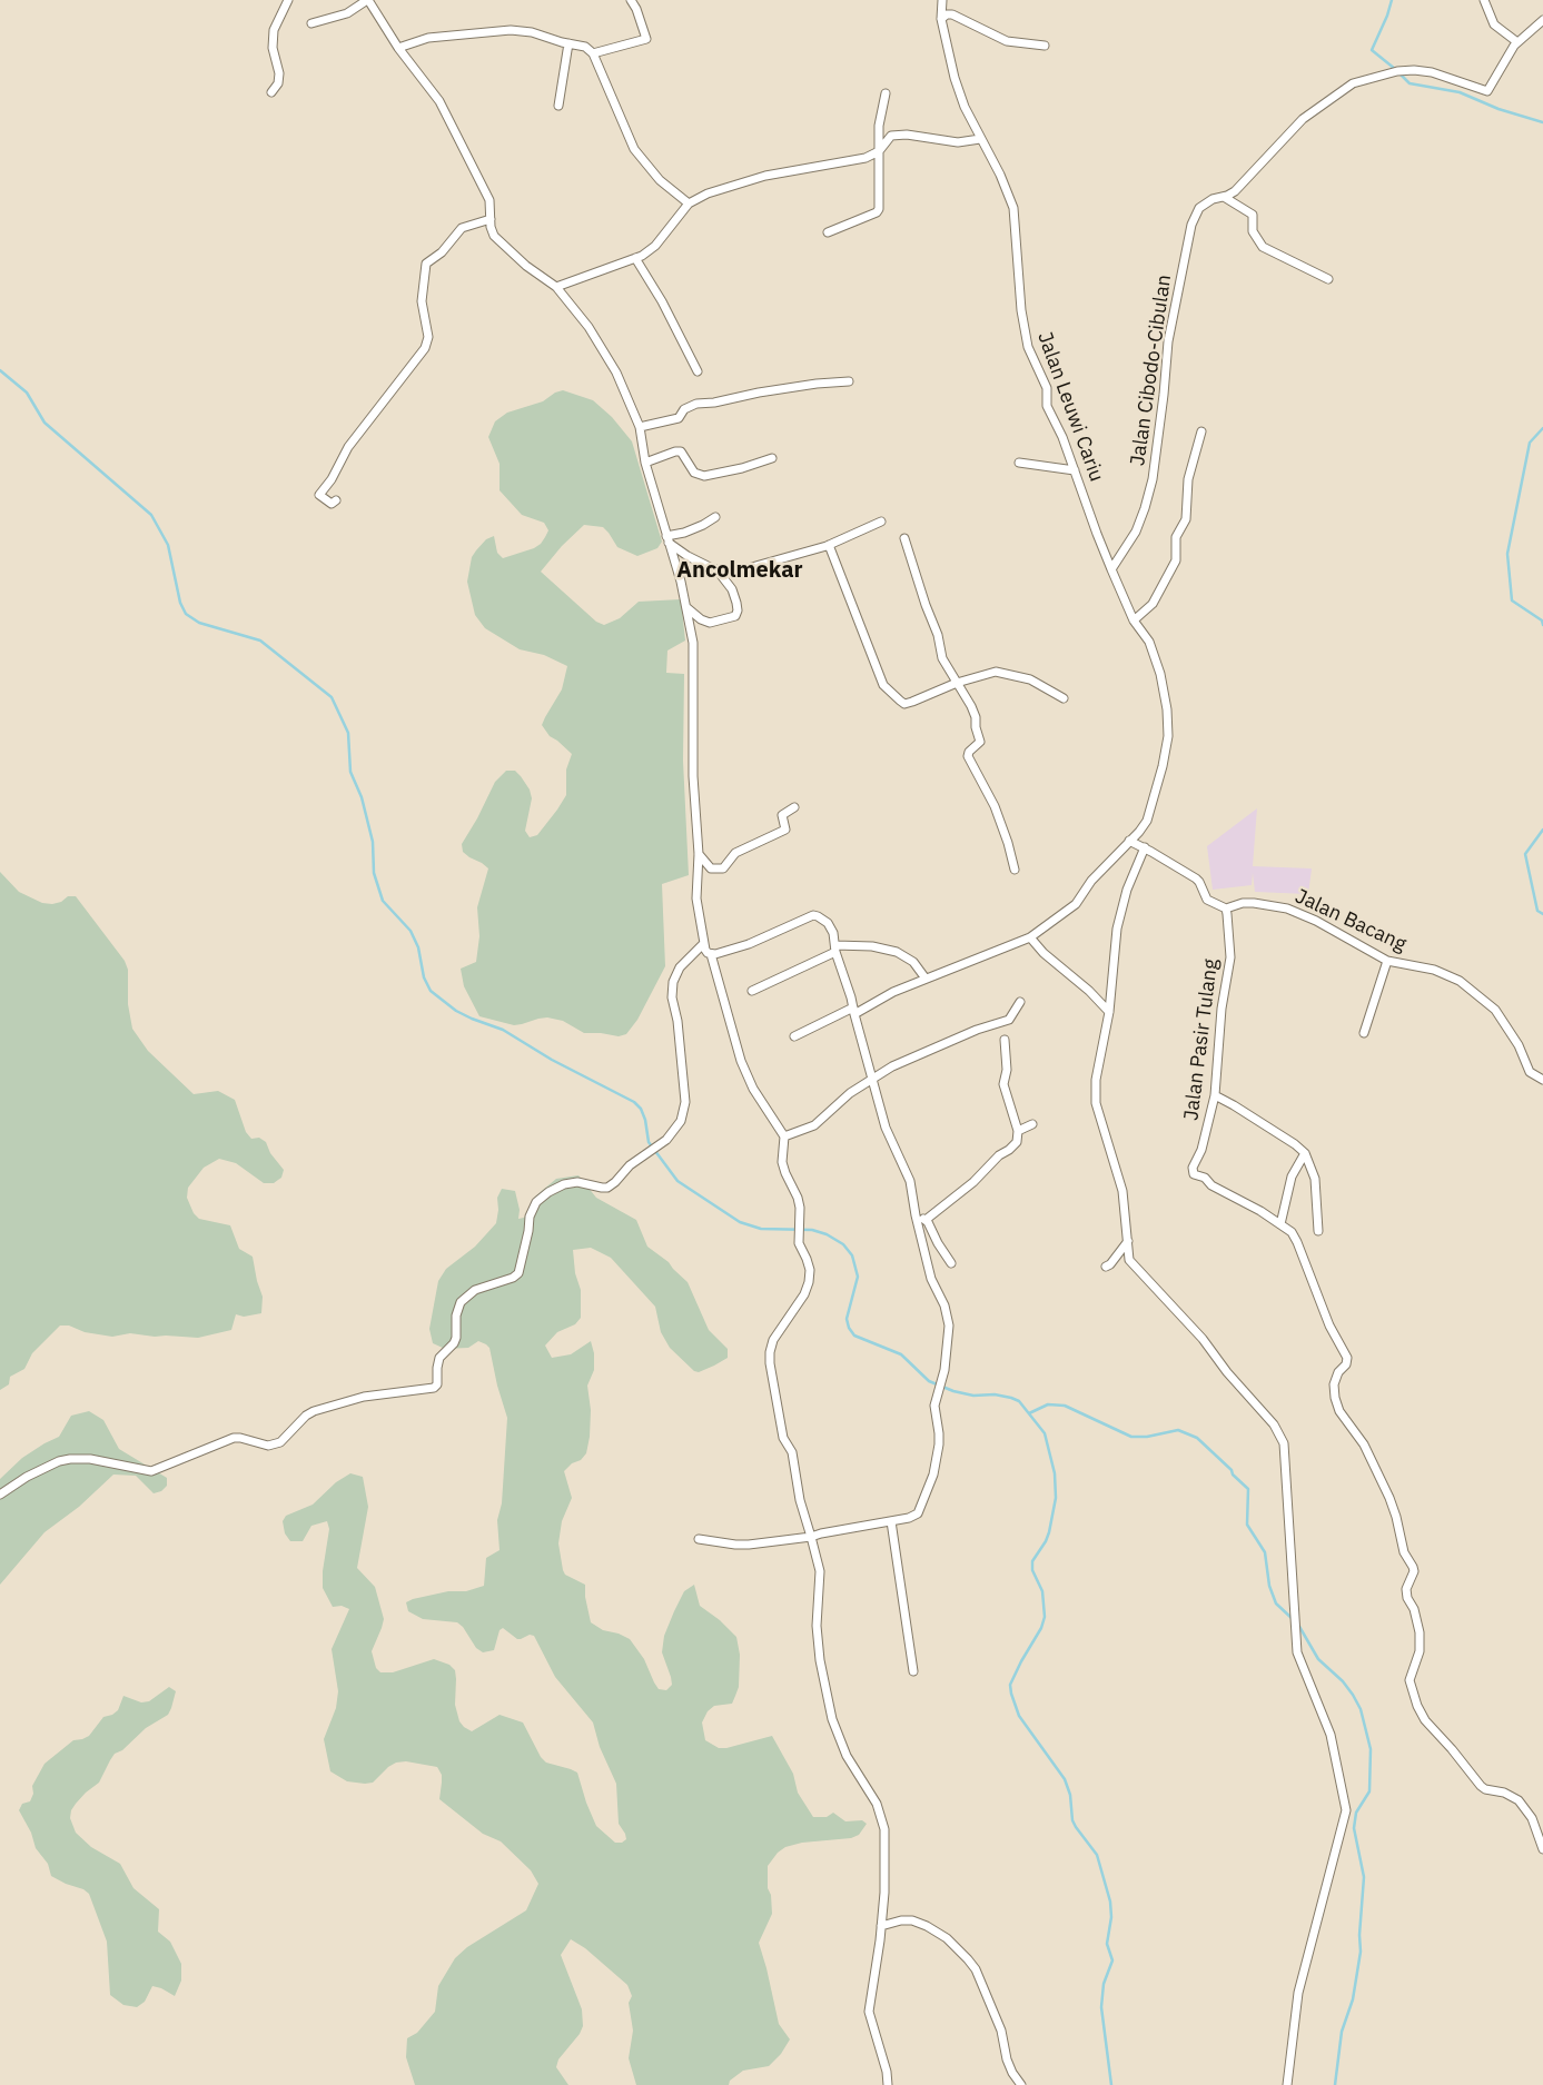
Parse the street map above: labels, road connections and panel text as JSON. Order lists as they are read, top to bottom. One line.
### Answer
{"streets":{"street":["Jalan Cibodo-Cibulan","Jalan Leuwi Cariu","Jalan Bacang","Jalan Pasir Tulang"]},"crossings":[["Jalan Cibodo-Cibulan","Jalan Leuwi Cariu"],["Jalan Bacang","Jalan Pasir Tulang"]],"districts":["Ancolmekar"]}
